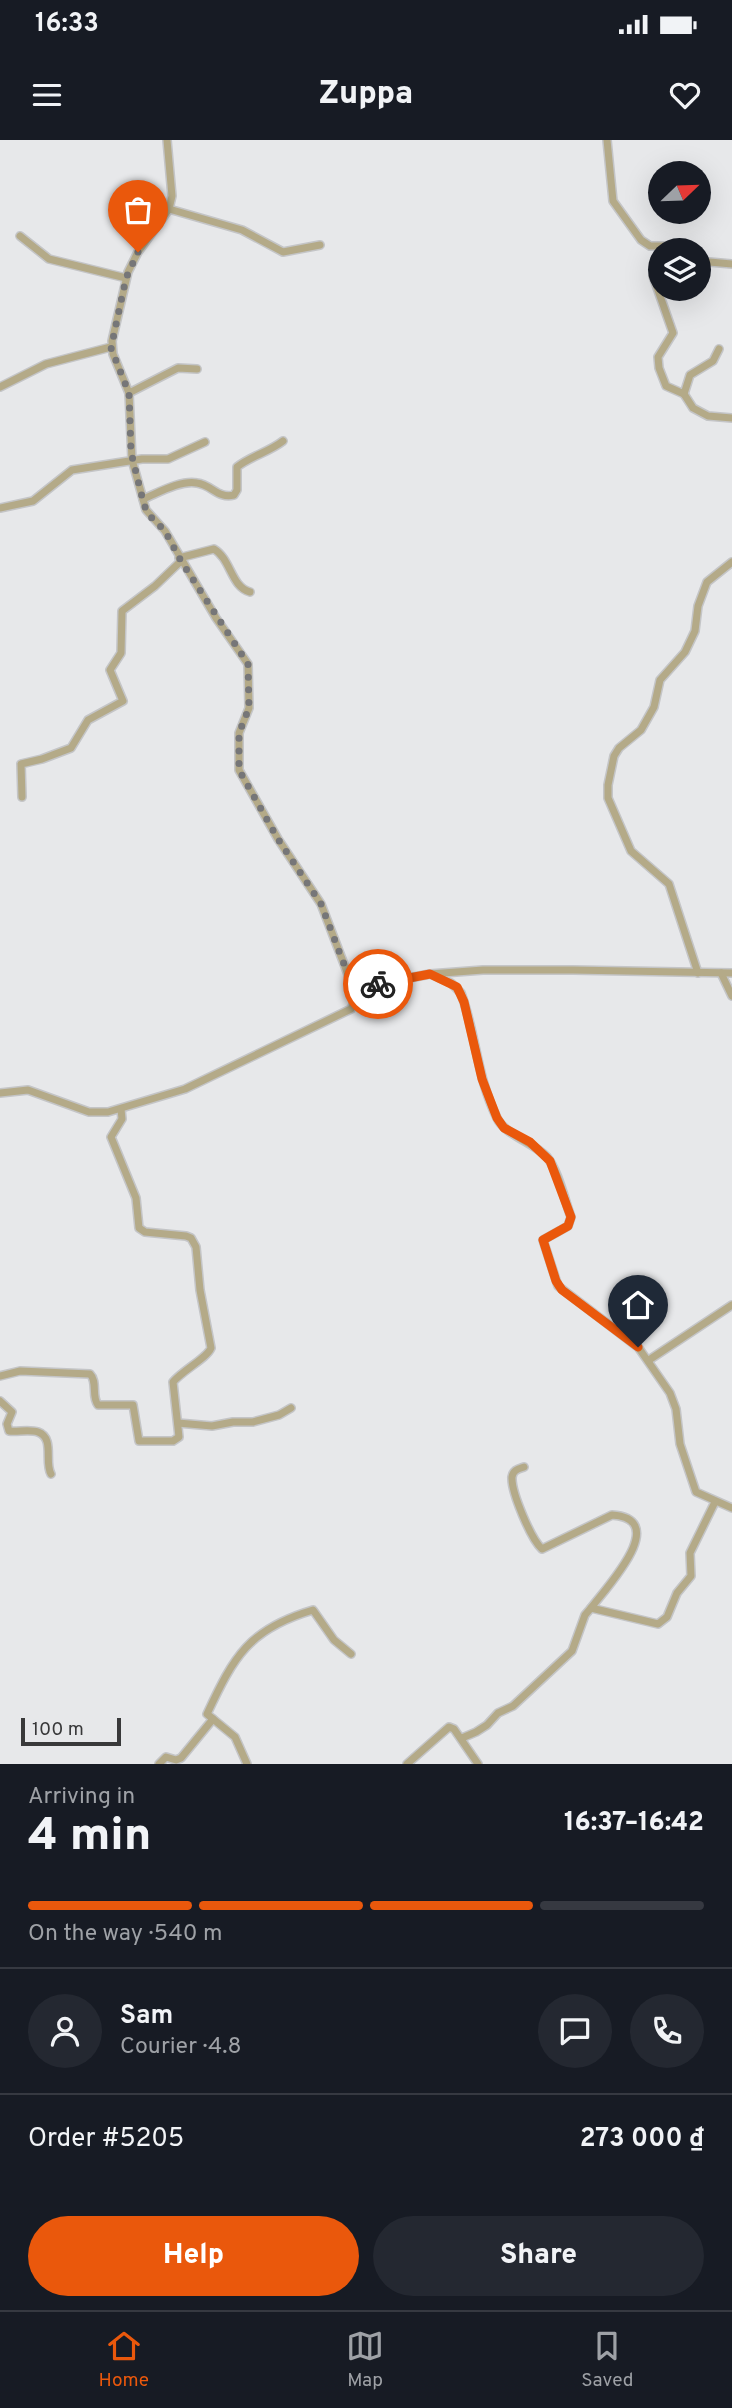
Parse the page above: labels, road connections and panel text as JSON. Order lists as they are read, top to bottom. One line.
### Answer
{"scale_bar":"100 m","north":"top right","page":{"status":"16:33","header":"Zuppa","scale":"100 m","heading":["4 min","Arriving in","16:37–16:42"],"panel":["Sam","Courier · 4.8","Order #5205","273 000 ₫"],"bar":"On the way · 540 m","buttons":["Help","Share"],"tabs":["Home","Map","Saved"]}}
